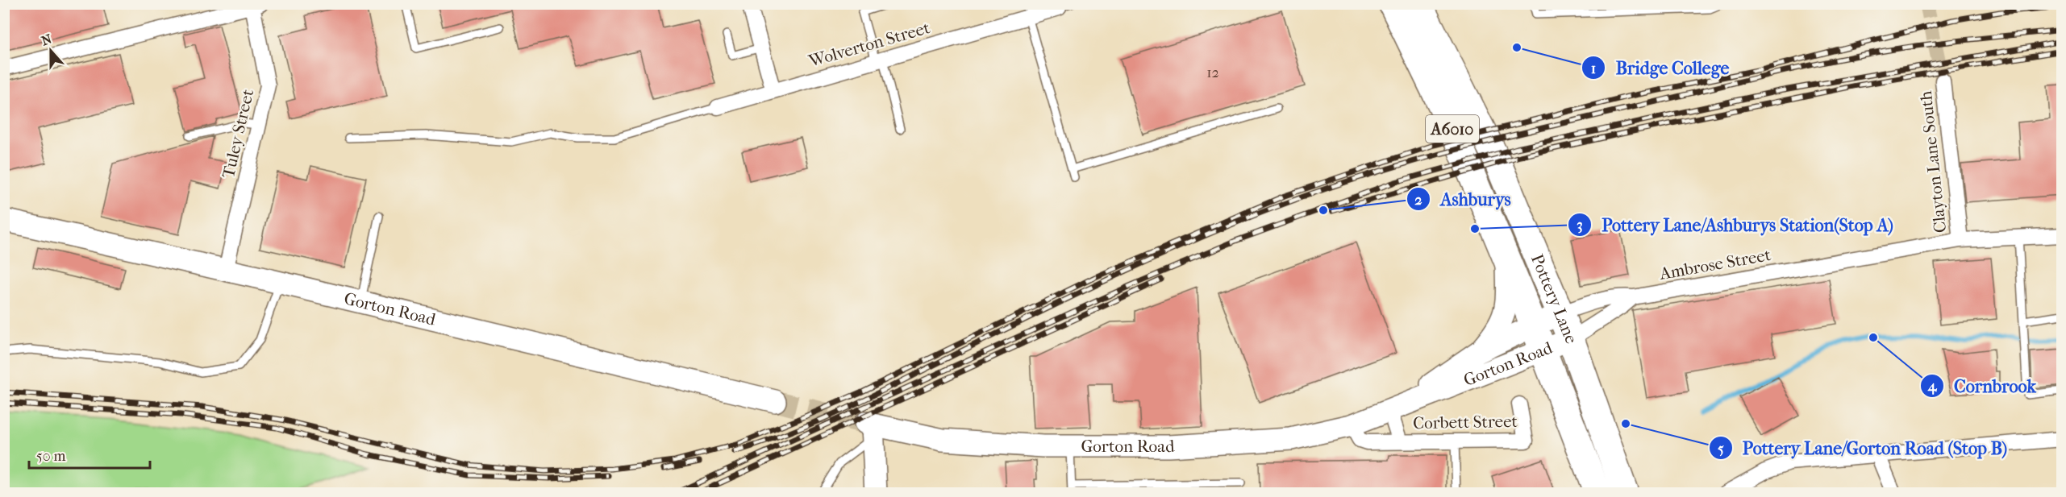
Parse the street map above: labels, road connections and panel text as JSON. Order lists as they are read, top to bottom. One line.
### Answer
{"streets":{"highway":["A6010","Pottery Lane"],"street":["Wolverton Street","Tuley Street","Clayton Lane South","Ambrose Street","Gorton Road","Corbett Street"]},"crossings":[["Tuley Street","Gorton Road"],["Clayton Lane South","Ambrose Street"],["Ambrose Street","Pottery Lane"],["Ambrose Street","Gorton Road"],["Pottery Lane","Gorton Road"],["Gorton Road","Corbett Street"]],"places":["Bridge College","Ashburys","Pottery Lane/Ashburys Station(Stop A)","Cornbrook","Pottery Lane/Gorton Road (Stop B)"],"house_numbers":["12"],"scale_bar":"50 m","north":"top"}
